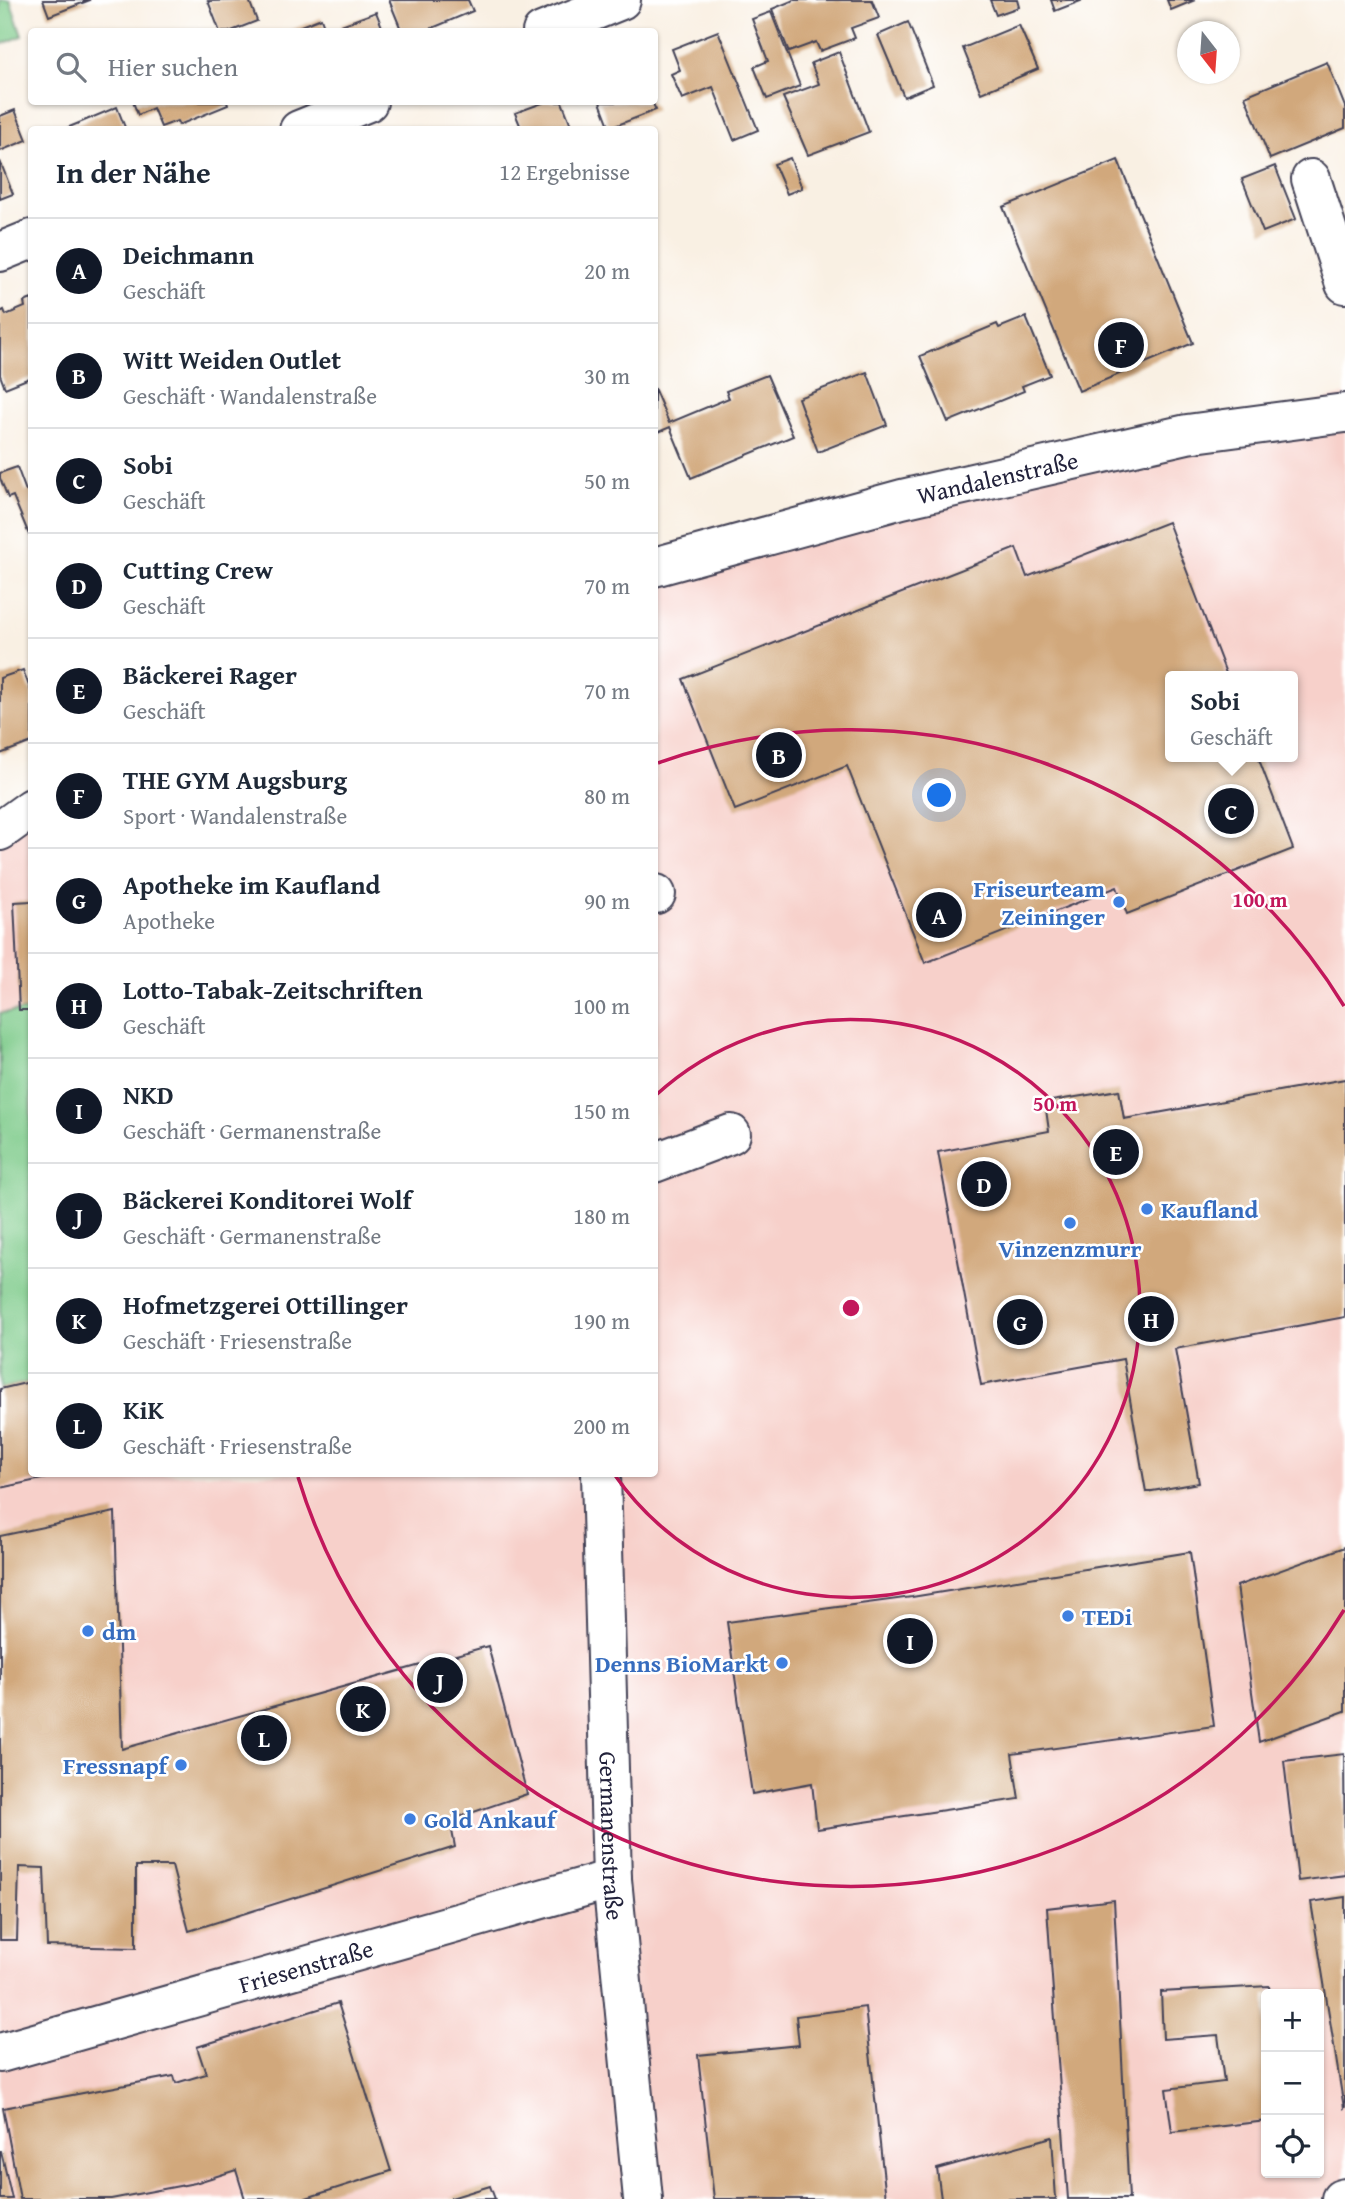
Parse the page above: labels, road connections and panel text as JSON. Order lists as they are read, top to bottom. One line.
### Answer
{"streets":{"street":["Wandalenstraße","Germanenstraße","Friesenstraße"]},"crossings":[["Germanenstraße","Friesenstraße"]],"places":["Friseurteam Zeininger","Kaufland","Vinzenzmurr","TEDi","dm","Denns BioMarkt","Fressnapf","Gold Ankauf"],"north":"bottom","page":{"search":"Hier suchen","heading":["In der Nähe","12 Ergebnisse"],"list":[{"mark":"A","name":"Deichmann","note":"Geschäft","value":"20 m"},{"mark":"B","name":"Witt Weiden Outlet","note":"Geschäft · Wandalenstraße","value":"30 m"},{"mark":"C","name":"Sobi","note":"Geschäft","value":"50 m"},{"mark":"D","name":"Cutting Crew","note":"Geschäft","value":"70 m"},{"mark":"E","name":"Bäckerei Rager","note":"Geschäft","value":"70 m"},{"mark":"F","name":"THE GYM Augsburg","note":"Sport · Wandalenstraße","value":"80 m"},{"mark":"G","name":"Apotheke im Kaufland","note":"Apotheke","value":"90 m"},{"mark":"H","name":"Lotto-Tabak-Zeitschriften","note":"Geschäft","value":"100 m"},{"mark":"I","name":"NKD","note":"Geschäft · Germanenstraße","value":"150 m"},{"mark":"J","name":"Bäckerei Konditorei Wolf","note":"Geschäft · Germanenstraße","value":"180 m"},{"mark":"K","name":"Hofmetzgerei Ottillinger","note":"Geschäft · Friesenstraße","value":"190 m"},{"mark":"L","name":"KiK","note":"Geschäft · Friesenstraße","value":"200 m"}],"pins":["F","B","C","A","E","D","H","G","I","J","K","L"],"popup":["Sobi","Geschäft"],"map_buttons":["+","−"]},"rings":["100 m","50 m"]}
